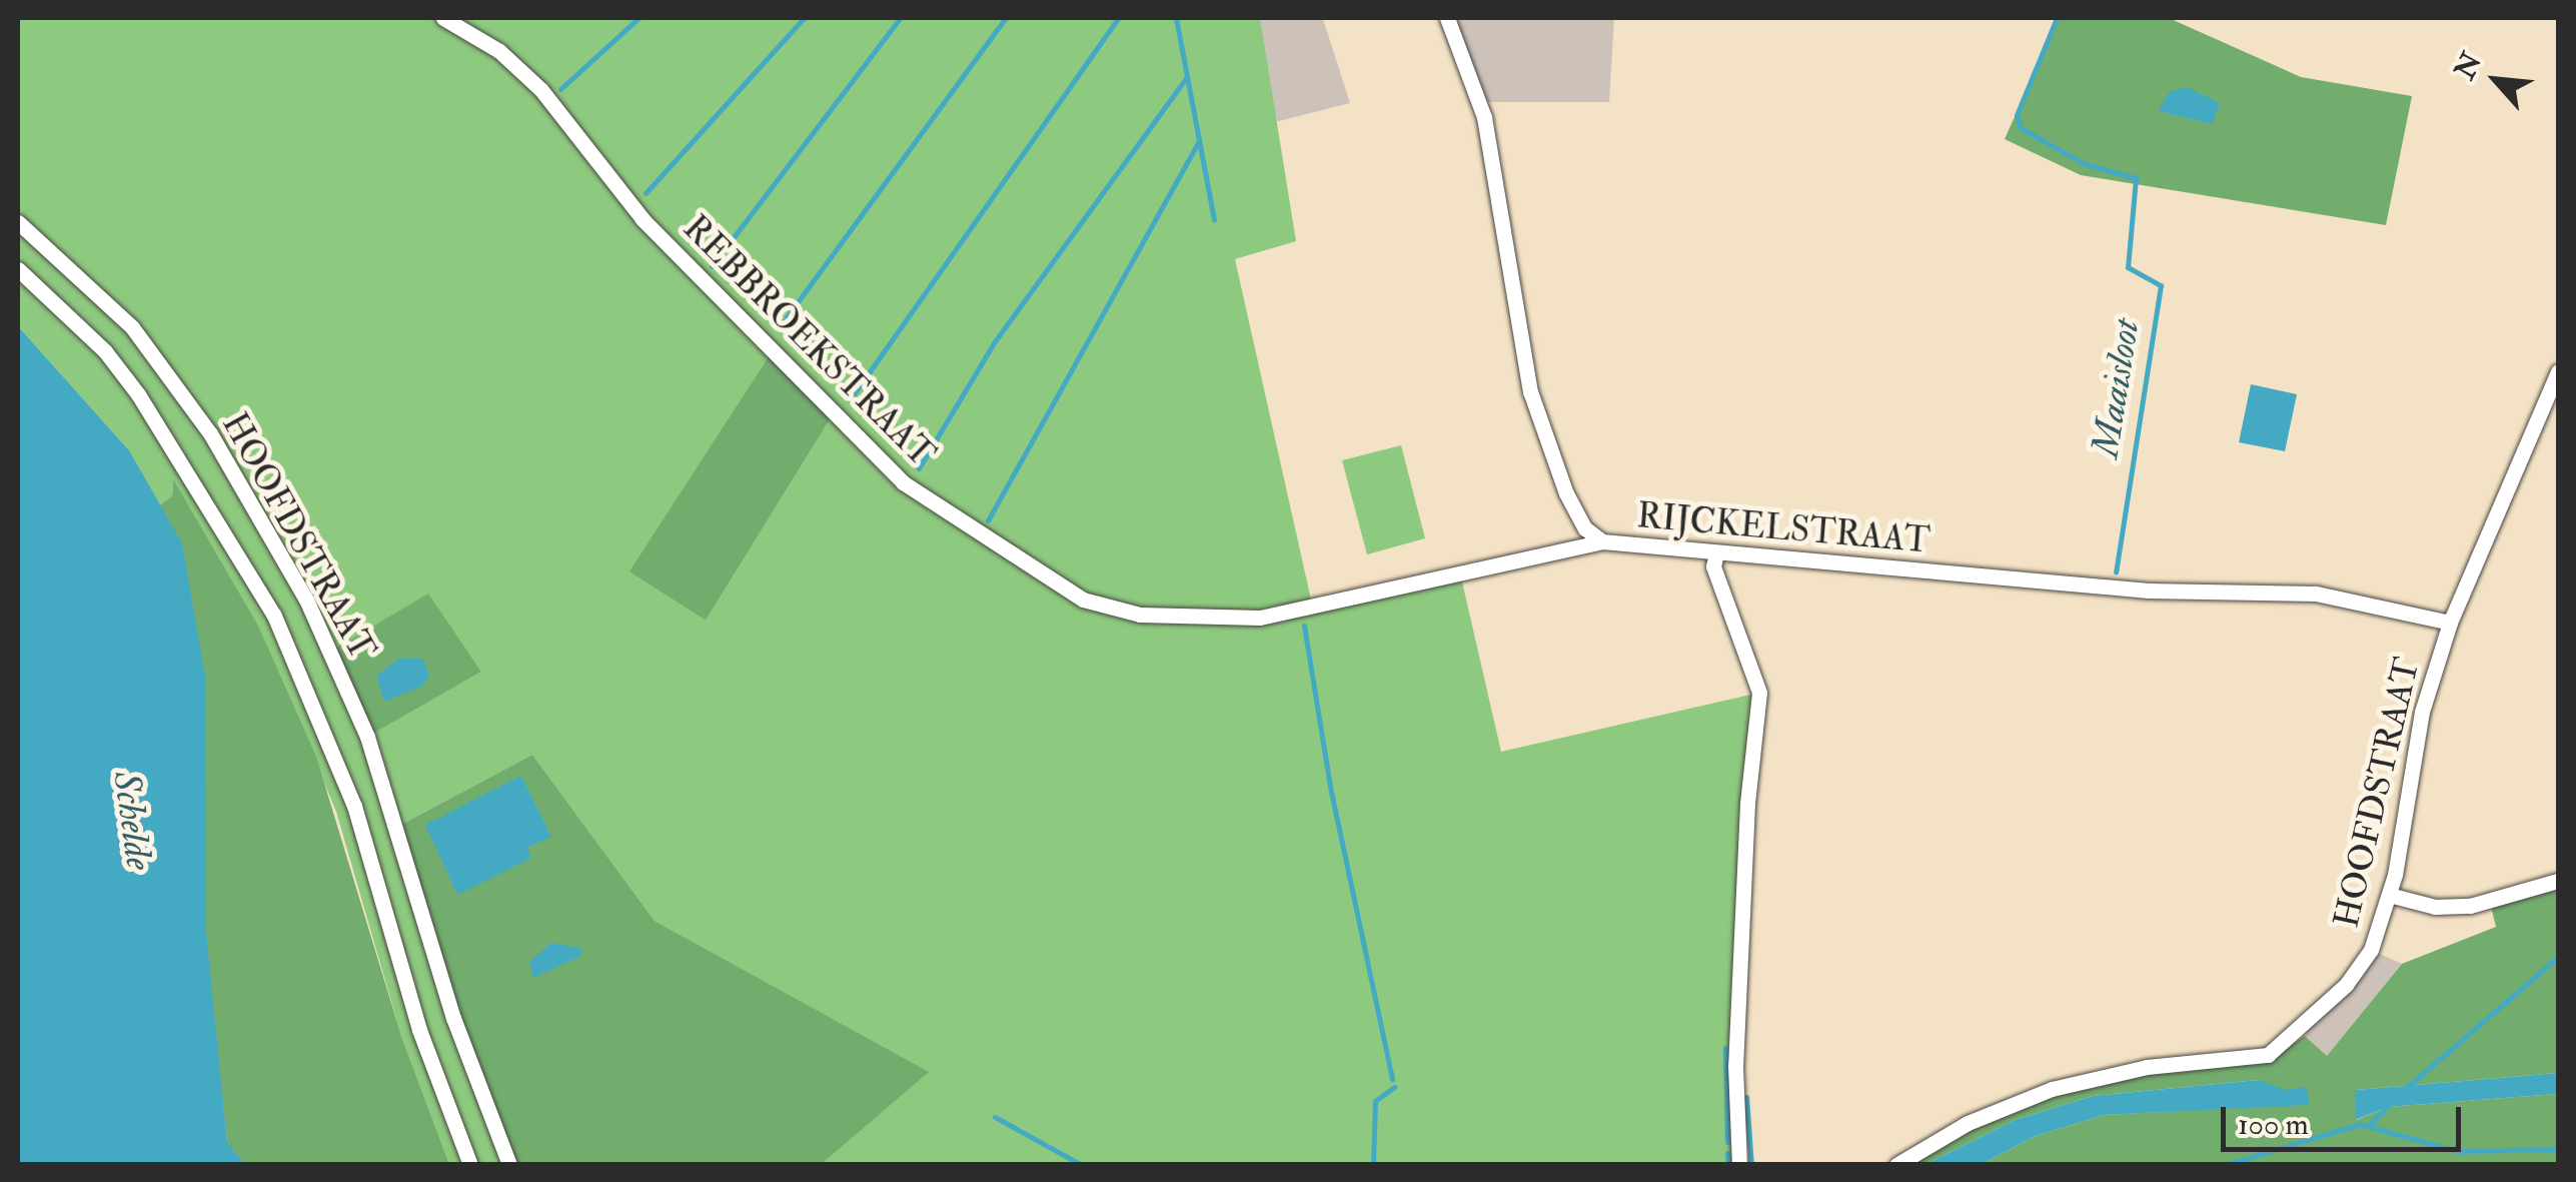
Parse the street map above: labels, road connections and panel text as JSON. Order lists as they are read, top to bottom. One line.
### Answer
{"streets":{"street":["REBBROEKSTRAAT","RIJCKELSTRAAT","HOOFDSTRAAT"]},"crossings":[["REBBROEKSTRAAT","RIJCKELSTRAAT"],["RIJCKELSTRAAT","HOOFDSTRAAT"]],"water":["Maaisloot","Schelde"],"scale_bar":"100 m","north":"top left"}
